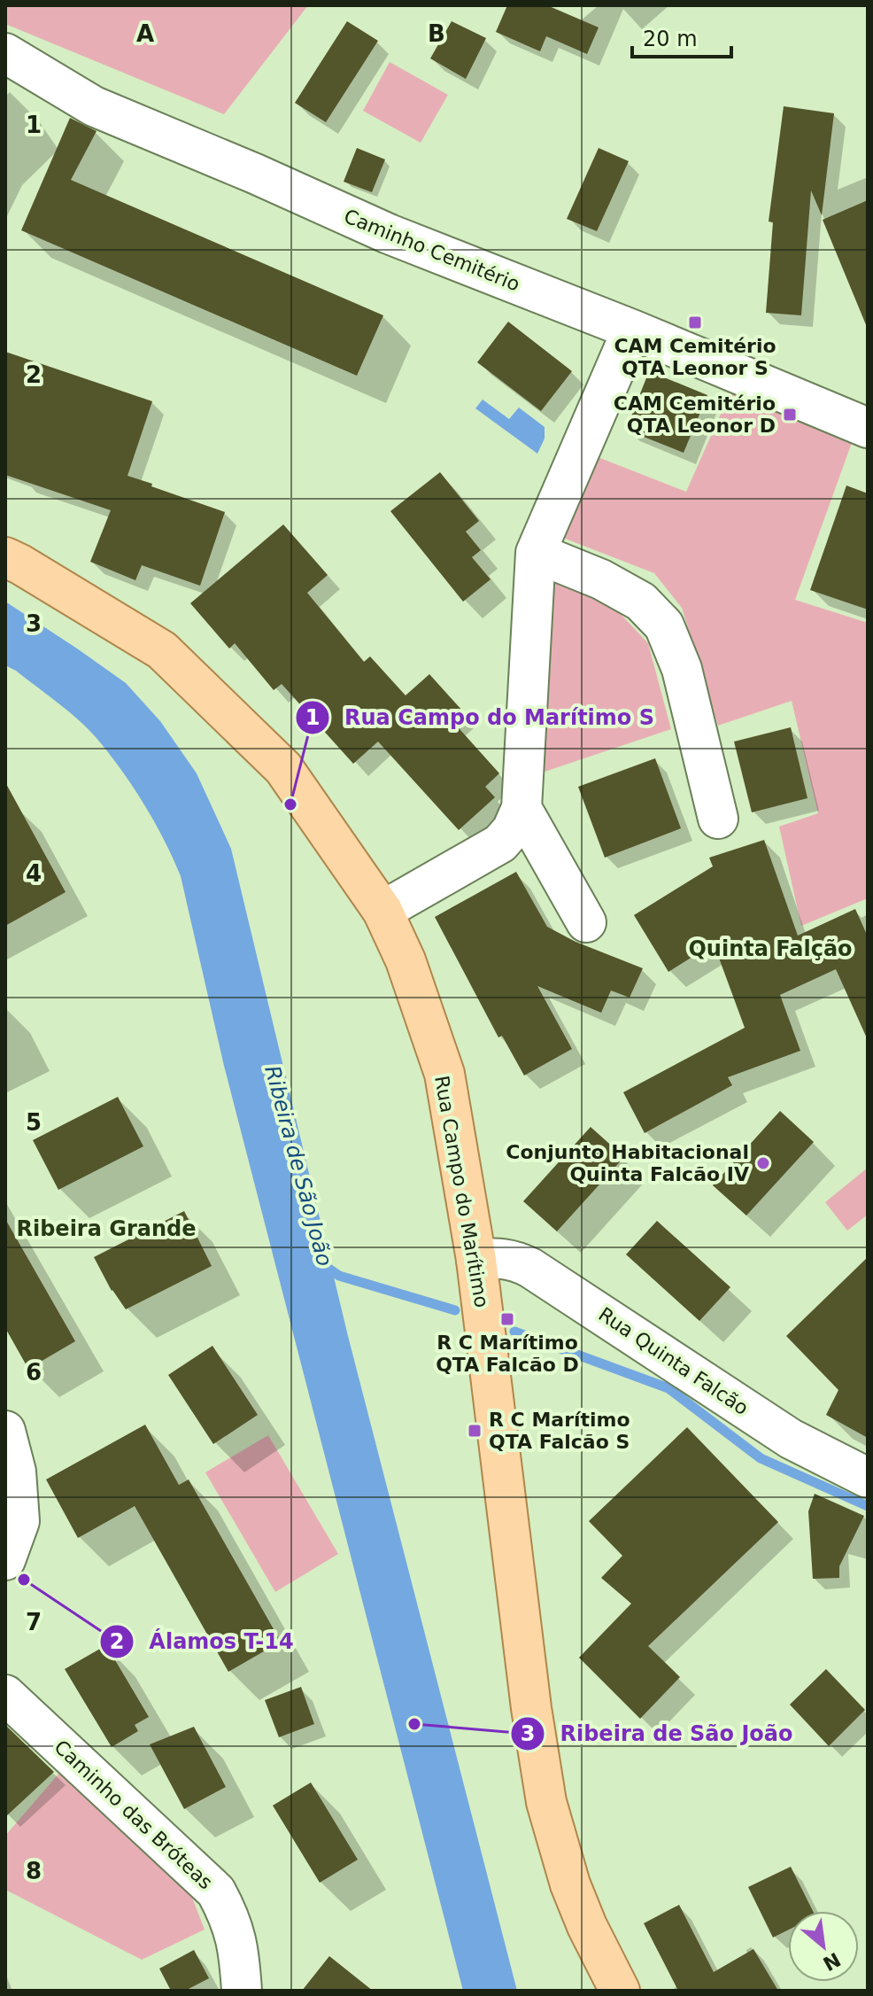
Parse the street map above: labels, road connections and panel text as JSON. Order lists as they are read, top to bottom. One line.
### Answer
{"streets":{"main road":["Rua Campo do Marítimo"],"street":["Caminho Cemitério","Rua Quinta Falcão","Caminho das Bróteas"]},"crossings":[["Rua Campo do Marítimo","Rua Quinta Falcão"]],"districts":["Quinta Falção","Ribeira Grande"],"water":["Ribeira de São João"],"places":{"transit":["CAM Cemitério QTA Leonor S","CAM Cemitério QTA Leonor D","R C Marítimo QTA Falcão D","R C Marítimo QTA Falcão S"],"other":["Rua Campo do Marítimo S","Conjunto Habitacional Quinta Falcão IV","Álamos T-14","Ribeira de São João"]},"scale_bar":"20 m","north":"bottom right","grid":{"columns":["A","B"],"rows":["1","2","3","4","5","6","7","8"]}}
